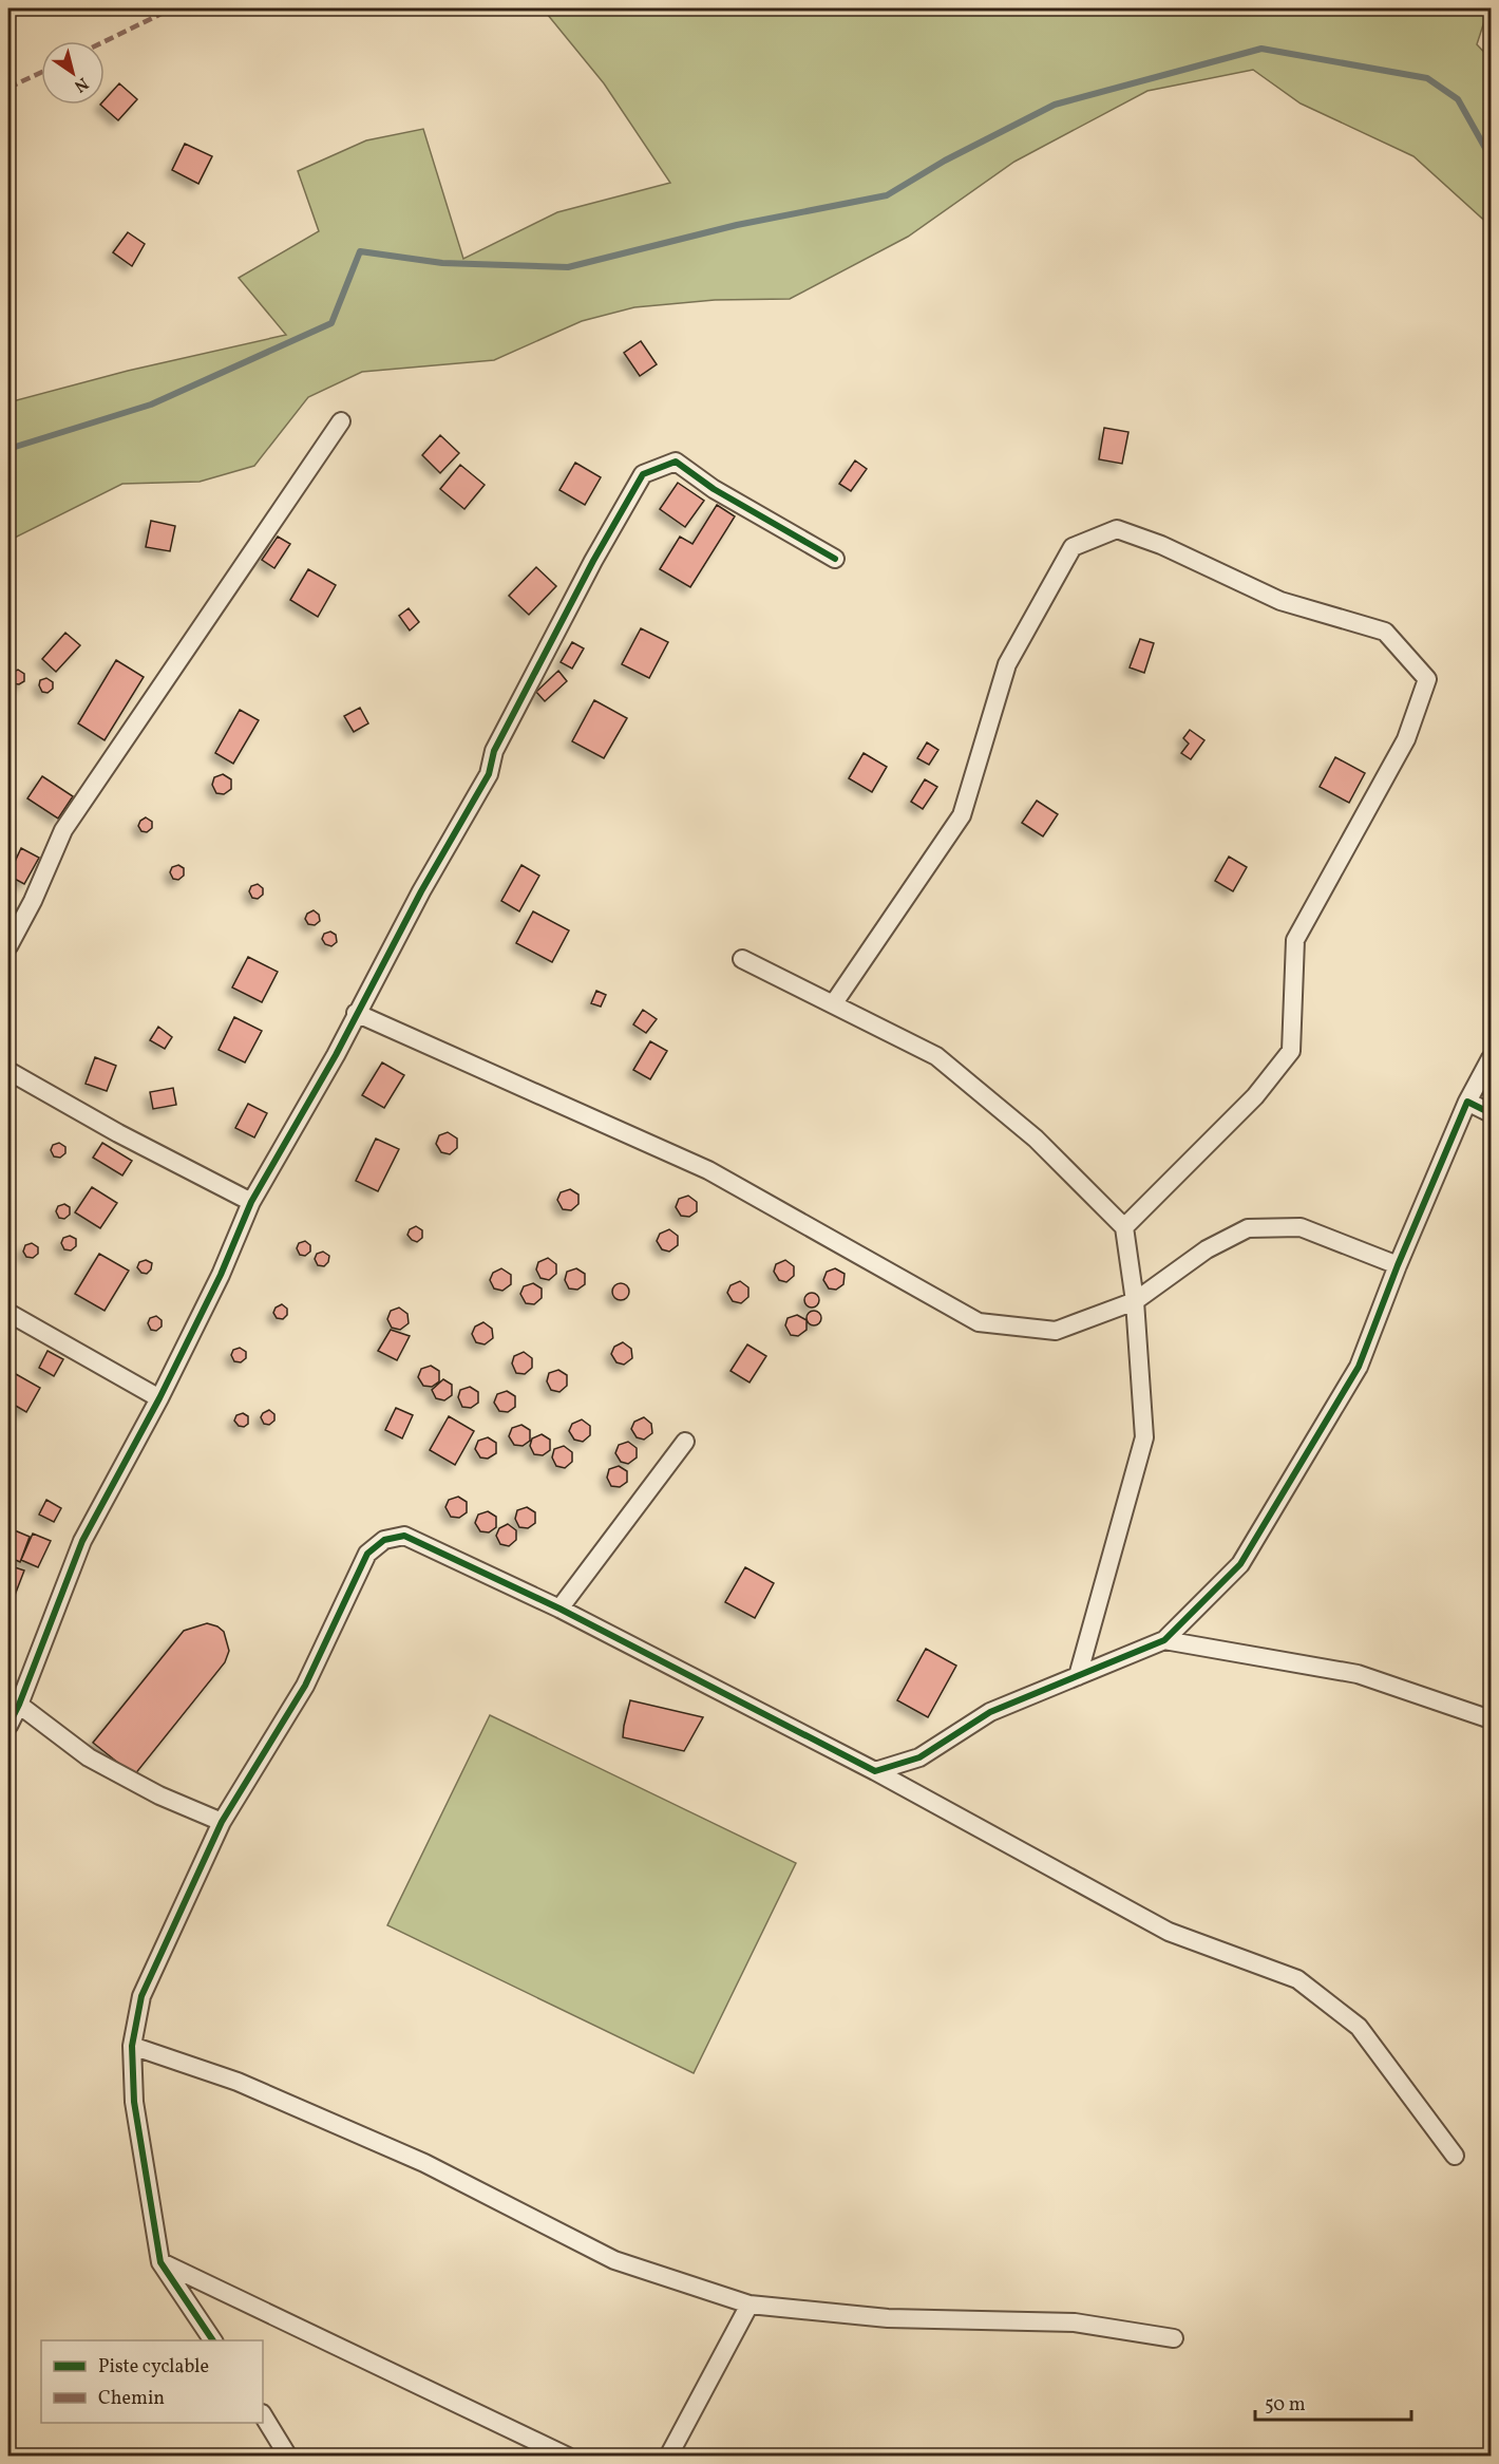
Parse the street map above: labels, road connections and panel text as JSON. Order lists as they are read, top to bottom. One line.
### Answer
{"legend":["Piste cyclable","Chemin"],"scale_bar":"50 m","north":"bottom right"}
